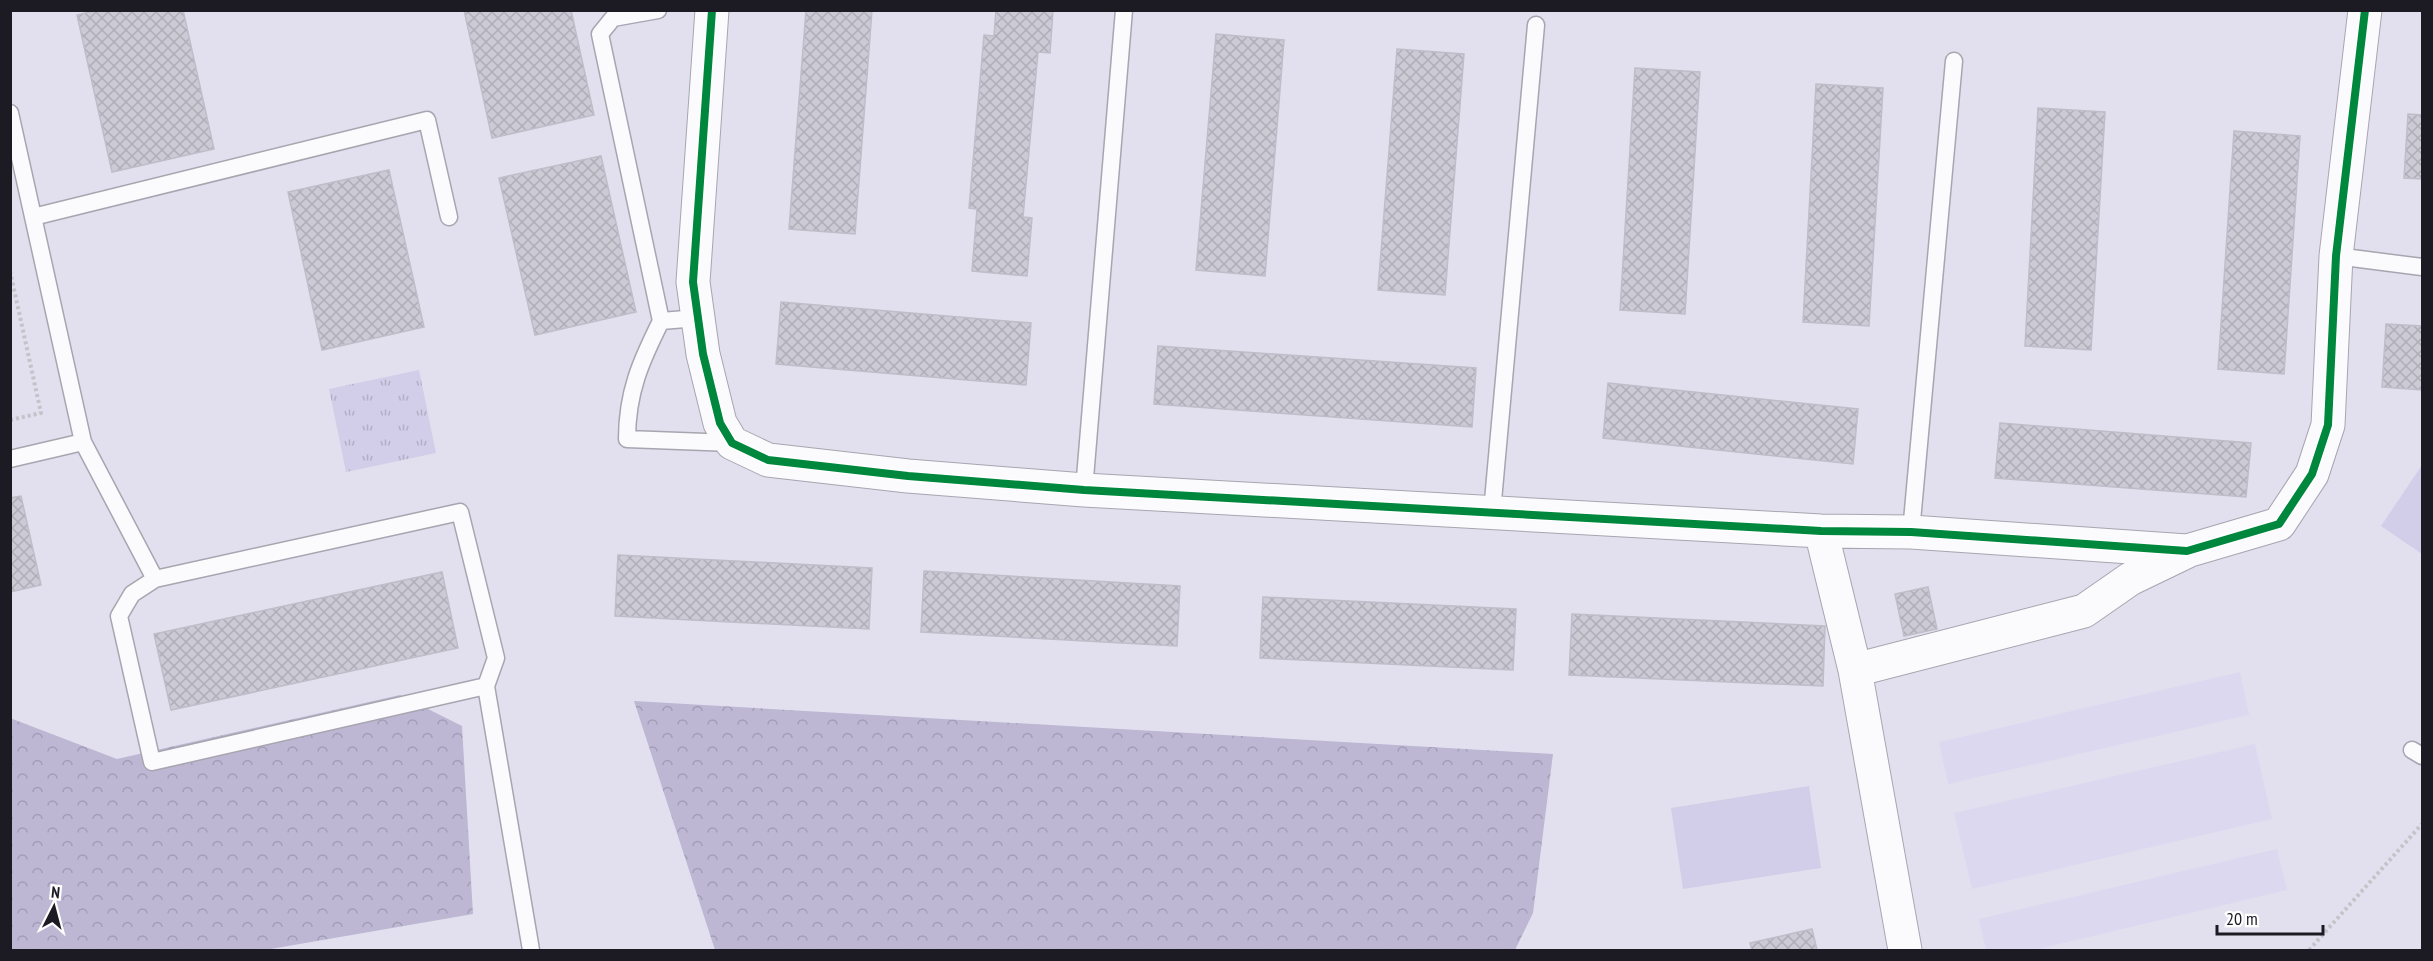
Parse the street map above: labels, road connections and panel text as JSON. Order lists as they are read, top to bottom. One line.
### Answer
{"scale_bar":"20 m","north":"top"}
